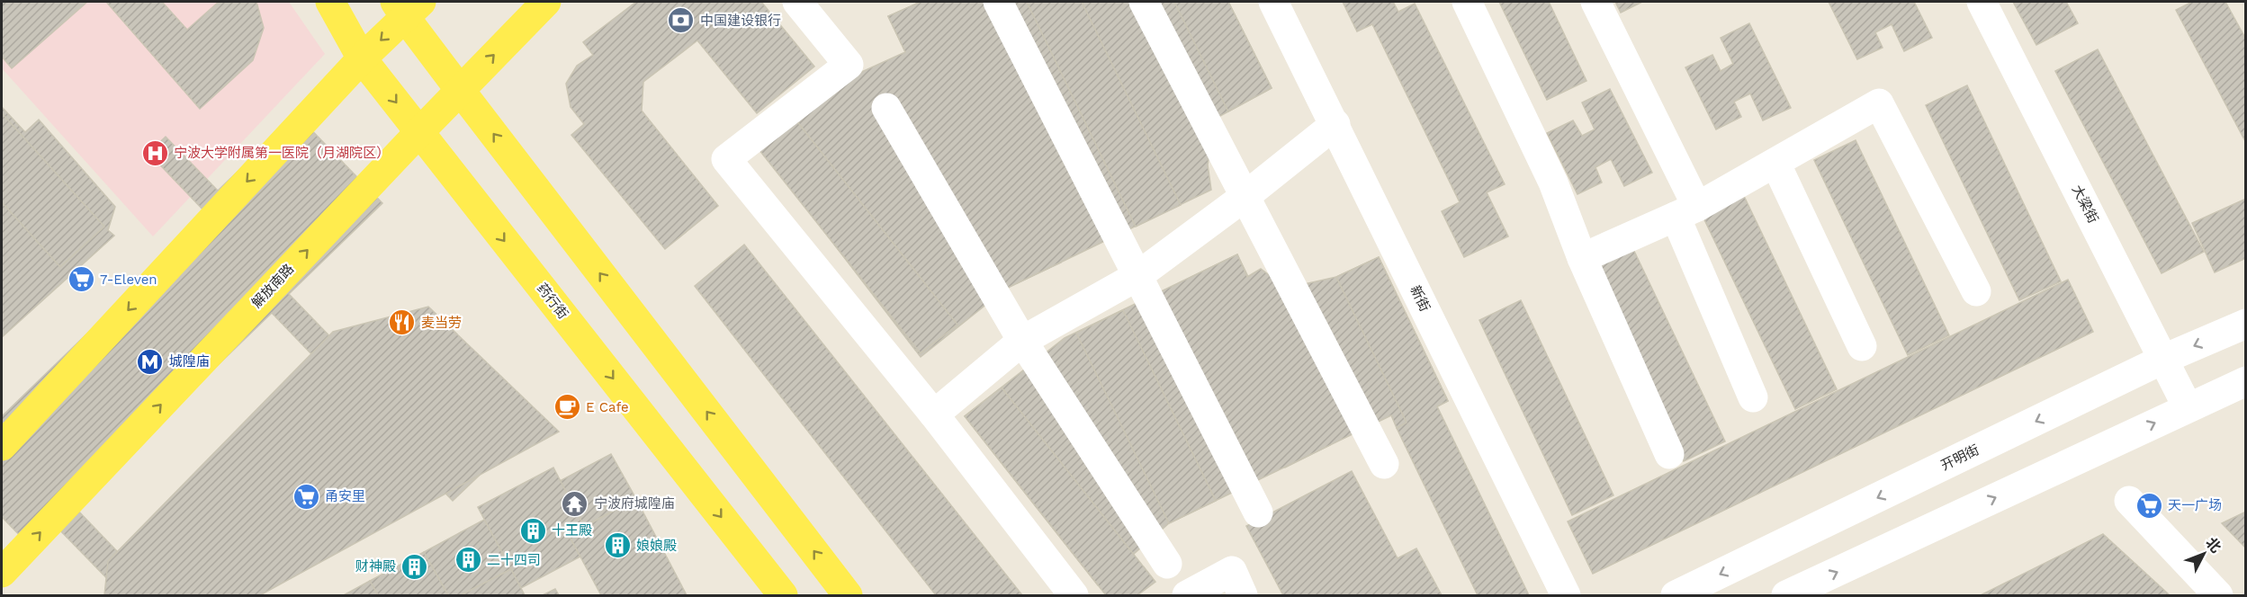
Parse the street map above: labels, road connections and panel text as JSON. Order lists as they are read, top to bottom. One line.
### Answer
{"streets":{"main road":["解放南路","药行街"],"street":["大梁街","新街","开明街"]},"crossings":[["大梁街","开明街"],["解放南路","药行街"]],"places":{"bank":["中国建设银行"],"hospital":["宁波大学附属第一医院（月湖院区）"],"supermarket":["7-Eleven","甬安里","天一广场"],"restaurant":["麦当劳"],"metro station":["城隍庙"],"cafe":["E Cafe"],"temple":["宁波府城隍庙"],"building":["十王殿","娘娘殿","二十四司","财神殿"]},"north":"top right"}
